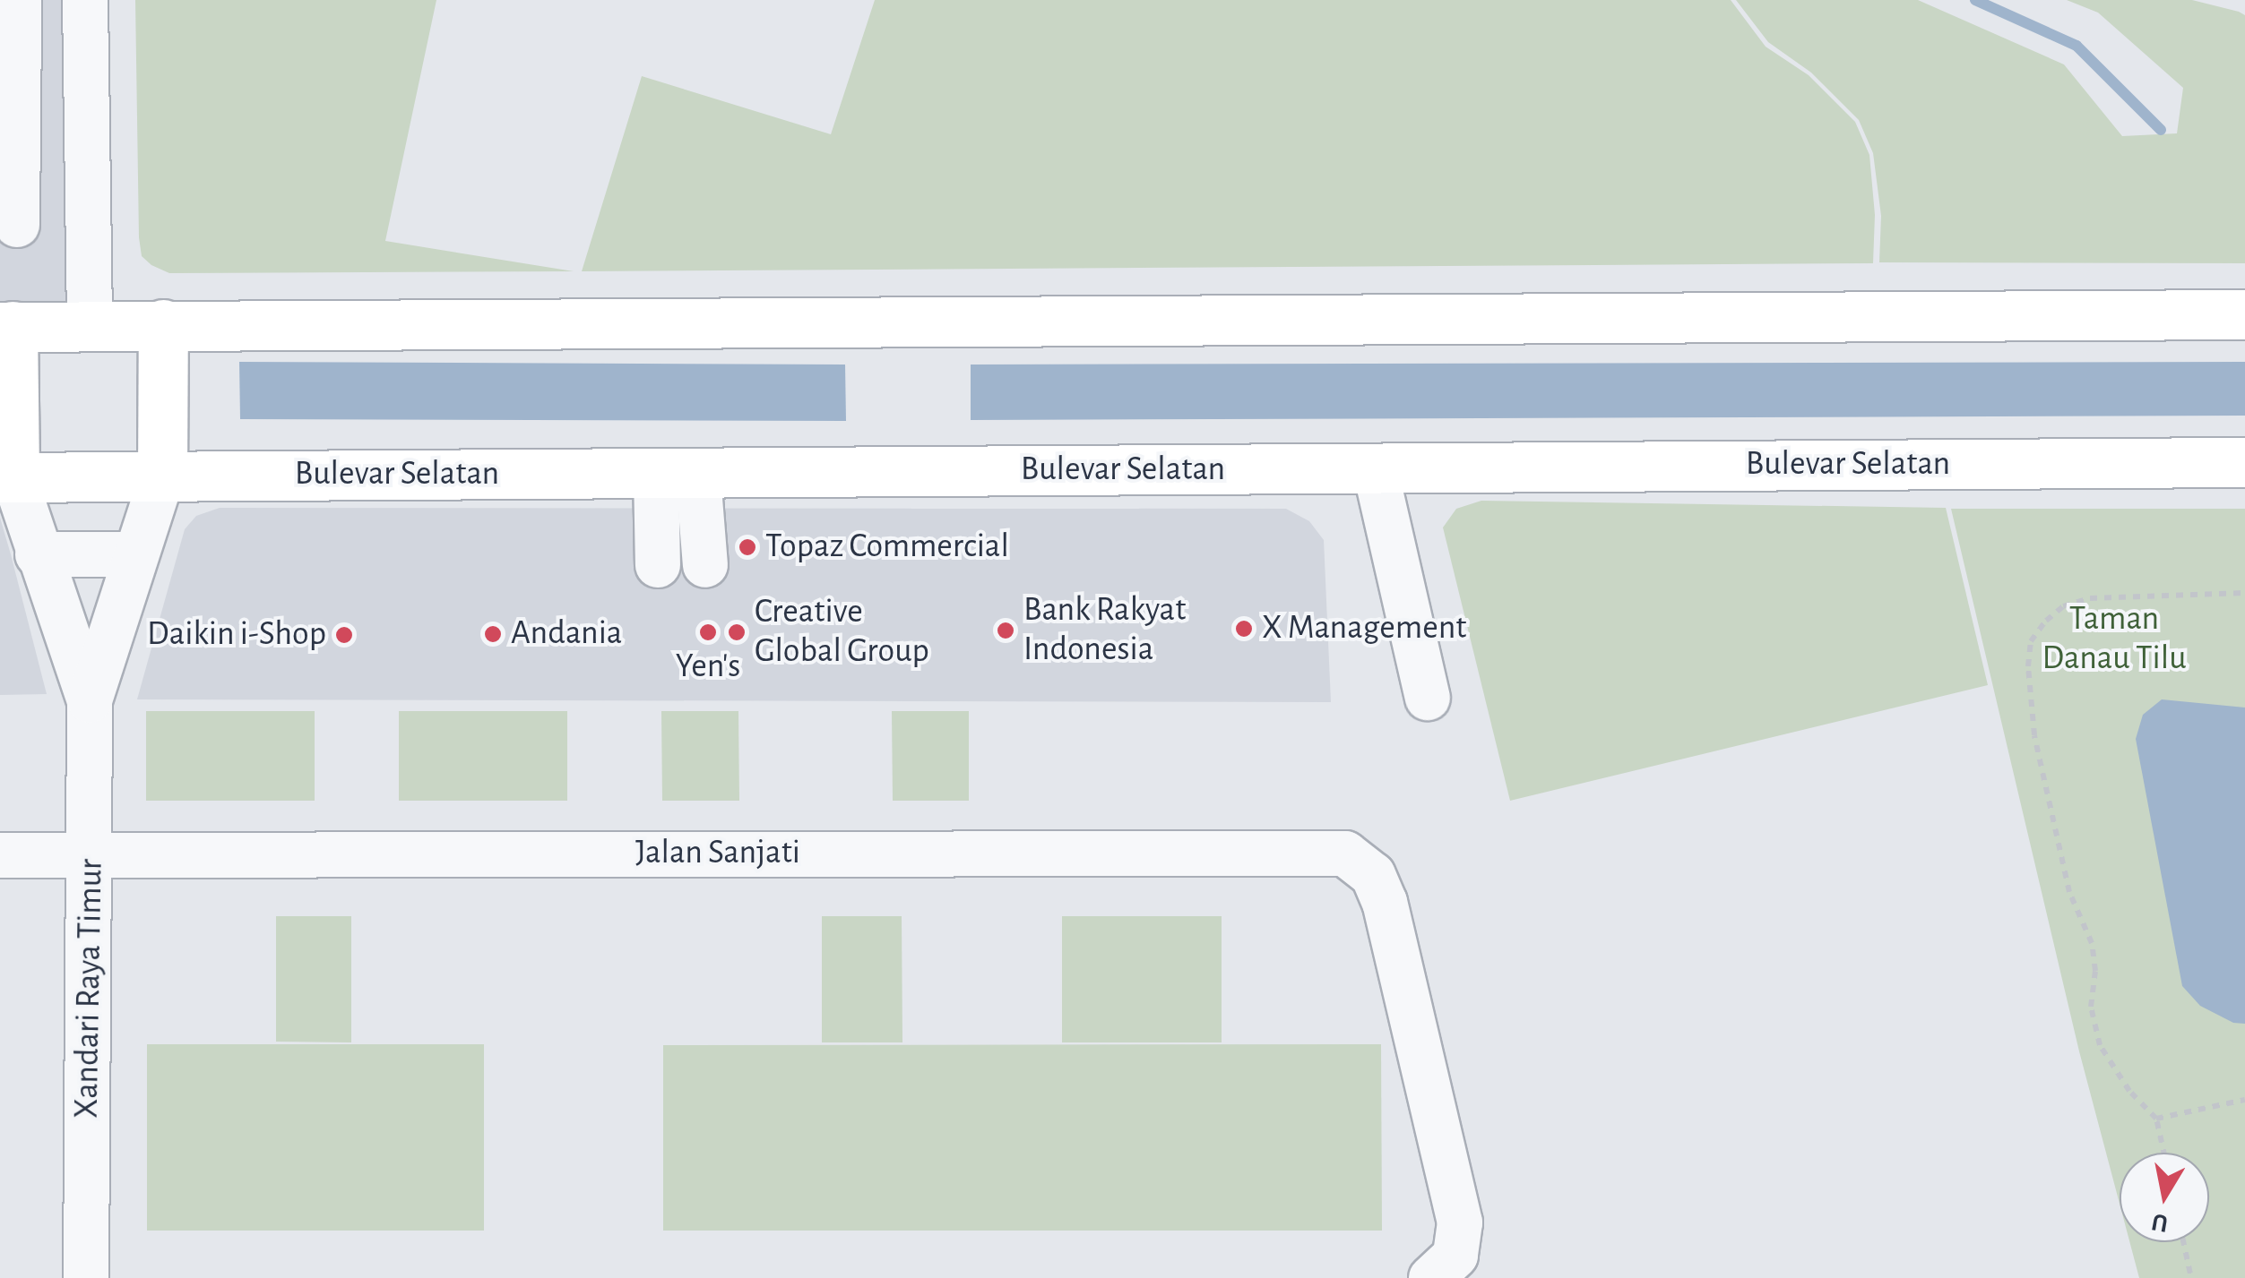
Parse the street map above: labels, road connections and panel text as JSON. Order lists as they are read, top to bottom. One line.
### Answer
{"streets":{"main road":["Bulevar Selatan"],"street":["Jalan Sanjati","Xandari Raya Timur"]},"crossings":[["Jalan Sanjati","Xandari Raya Timur"]],"parks":["Taman Danau Tilu"],"places":["Topaz Commercial","X Management","Bank Rakyat Indonesia","Yen's","Creative Global Group","Andania","Daikin i-Shop"],"north":"bottom"}
